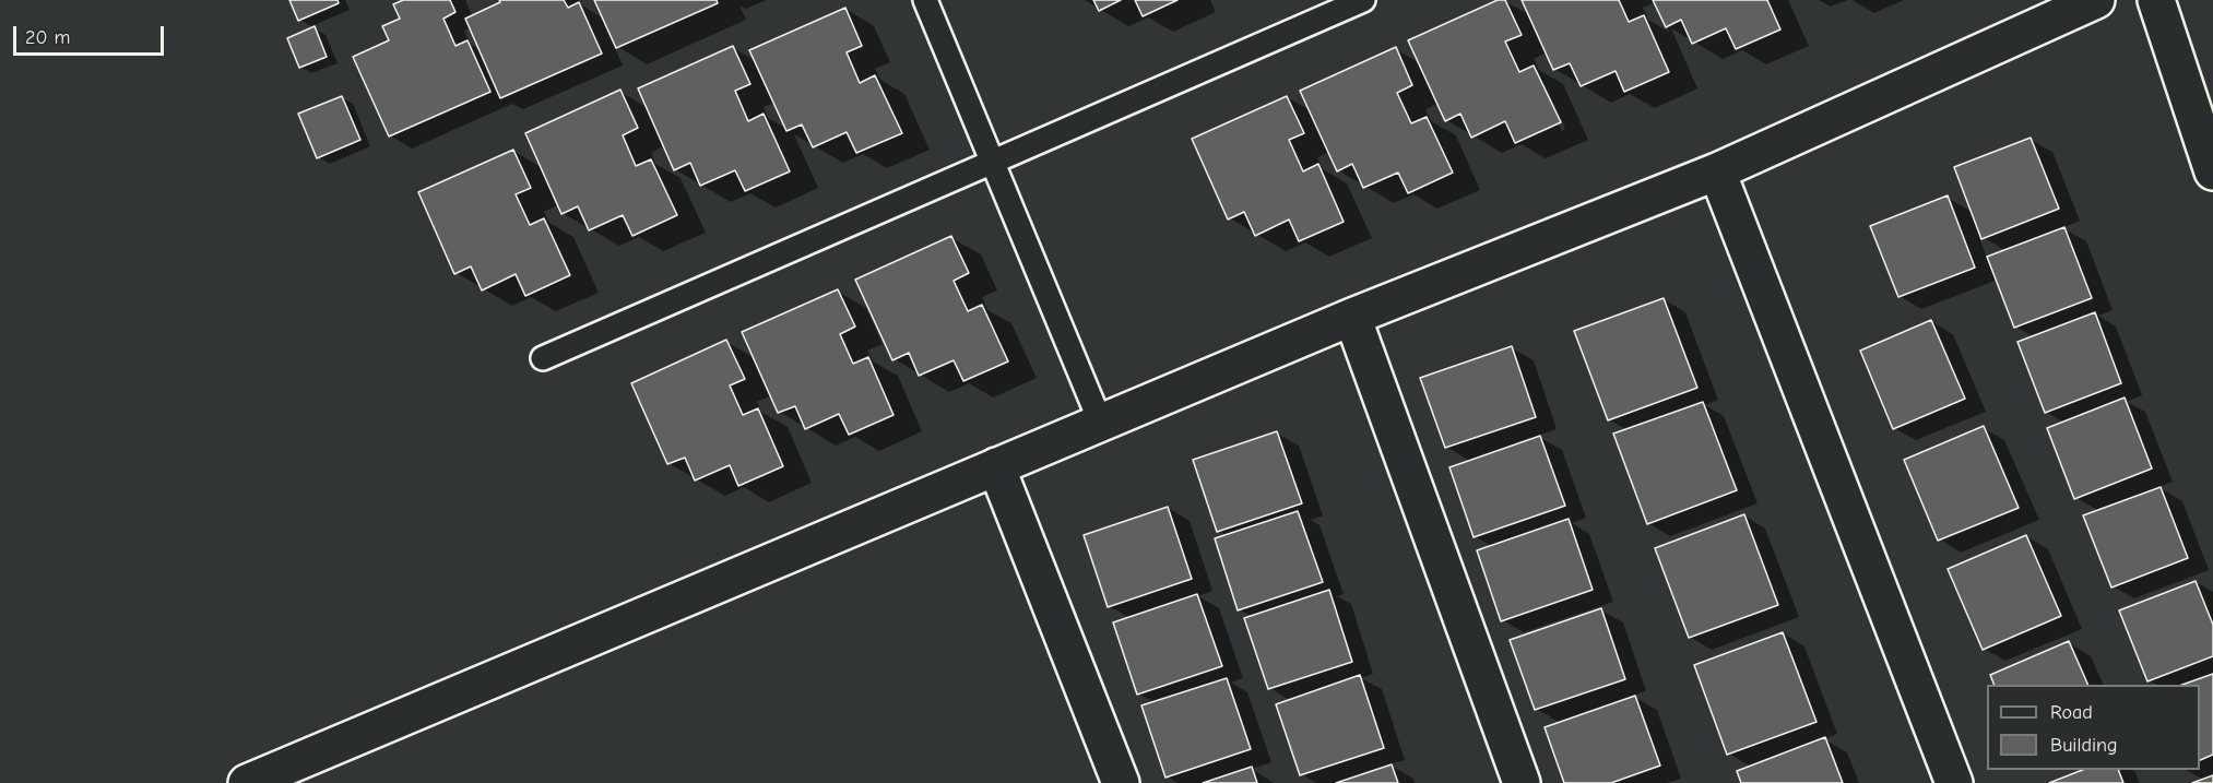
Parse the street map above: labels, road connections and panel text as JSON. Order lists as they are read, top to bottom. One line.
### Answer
{"legend":["Road","Building"],"scale_bar":"20 m"}
